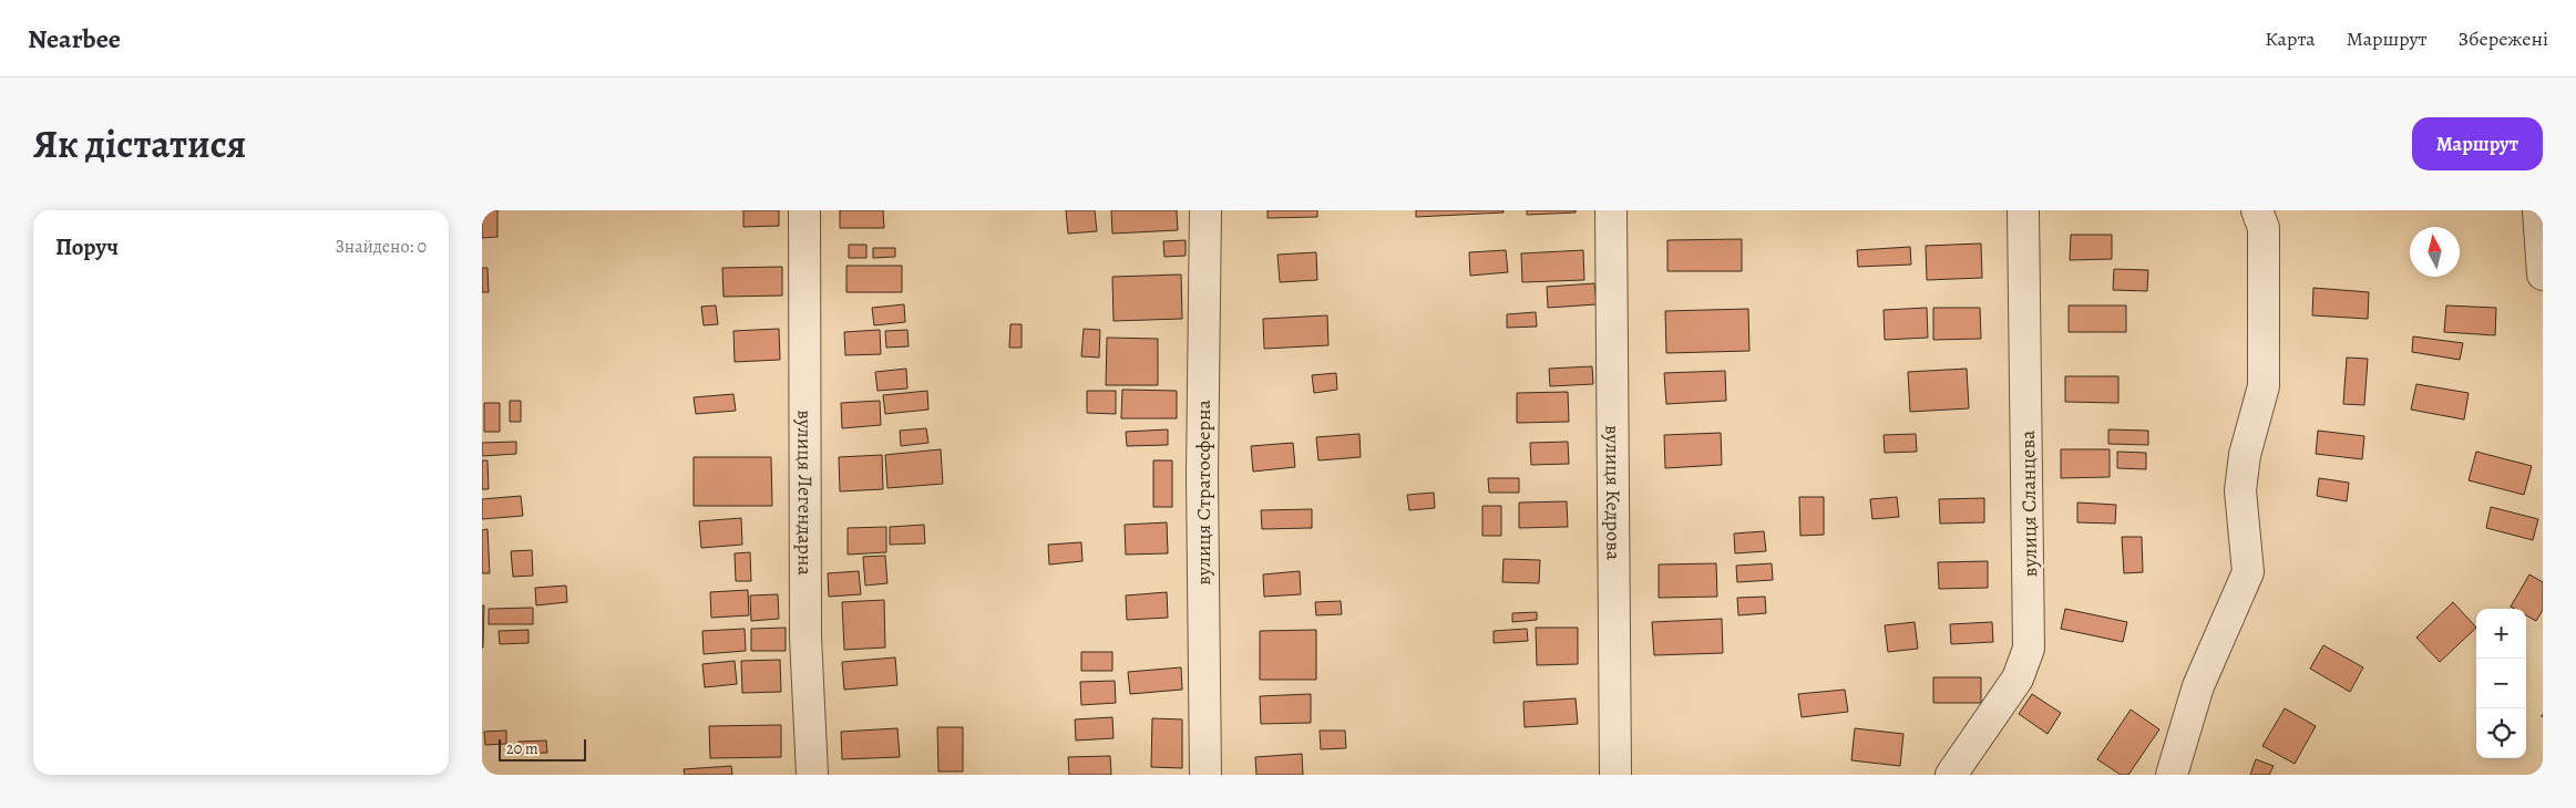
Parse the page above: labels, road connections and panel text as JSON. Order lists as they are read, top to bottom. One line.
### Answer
{"streets":{"street":["вулиця Легендарна","вулиця Стратосферна","вулиця Кедрова","вулиця Сланцева"]},"scale_bar":"20 m","north":"top","page":{"header":"Nearbee","nav":["Карта","Маршрут","Збережені"],"title":"Як дістатися","buttons":"Маршрут","heading":["Поруч","Знайдено: 0"],"map_buttons":["+","−"],"scale":"20 m"}}
